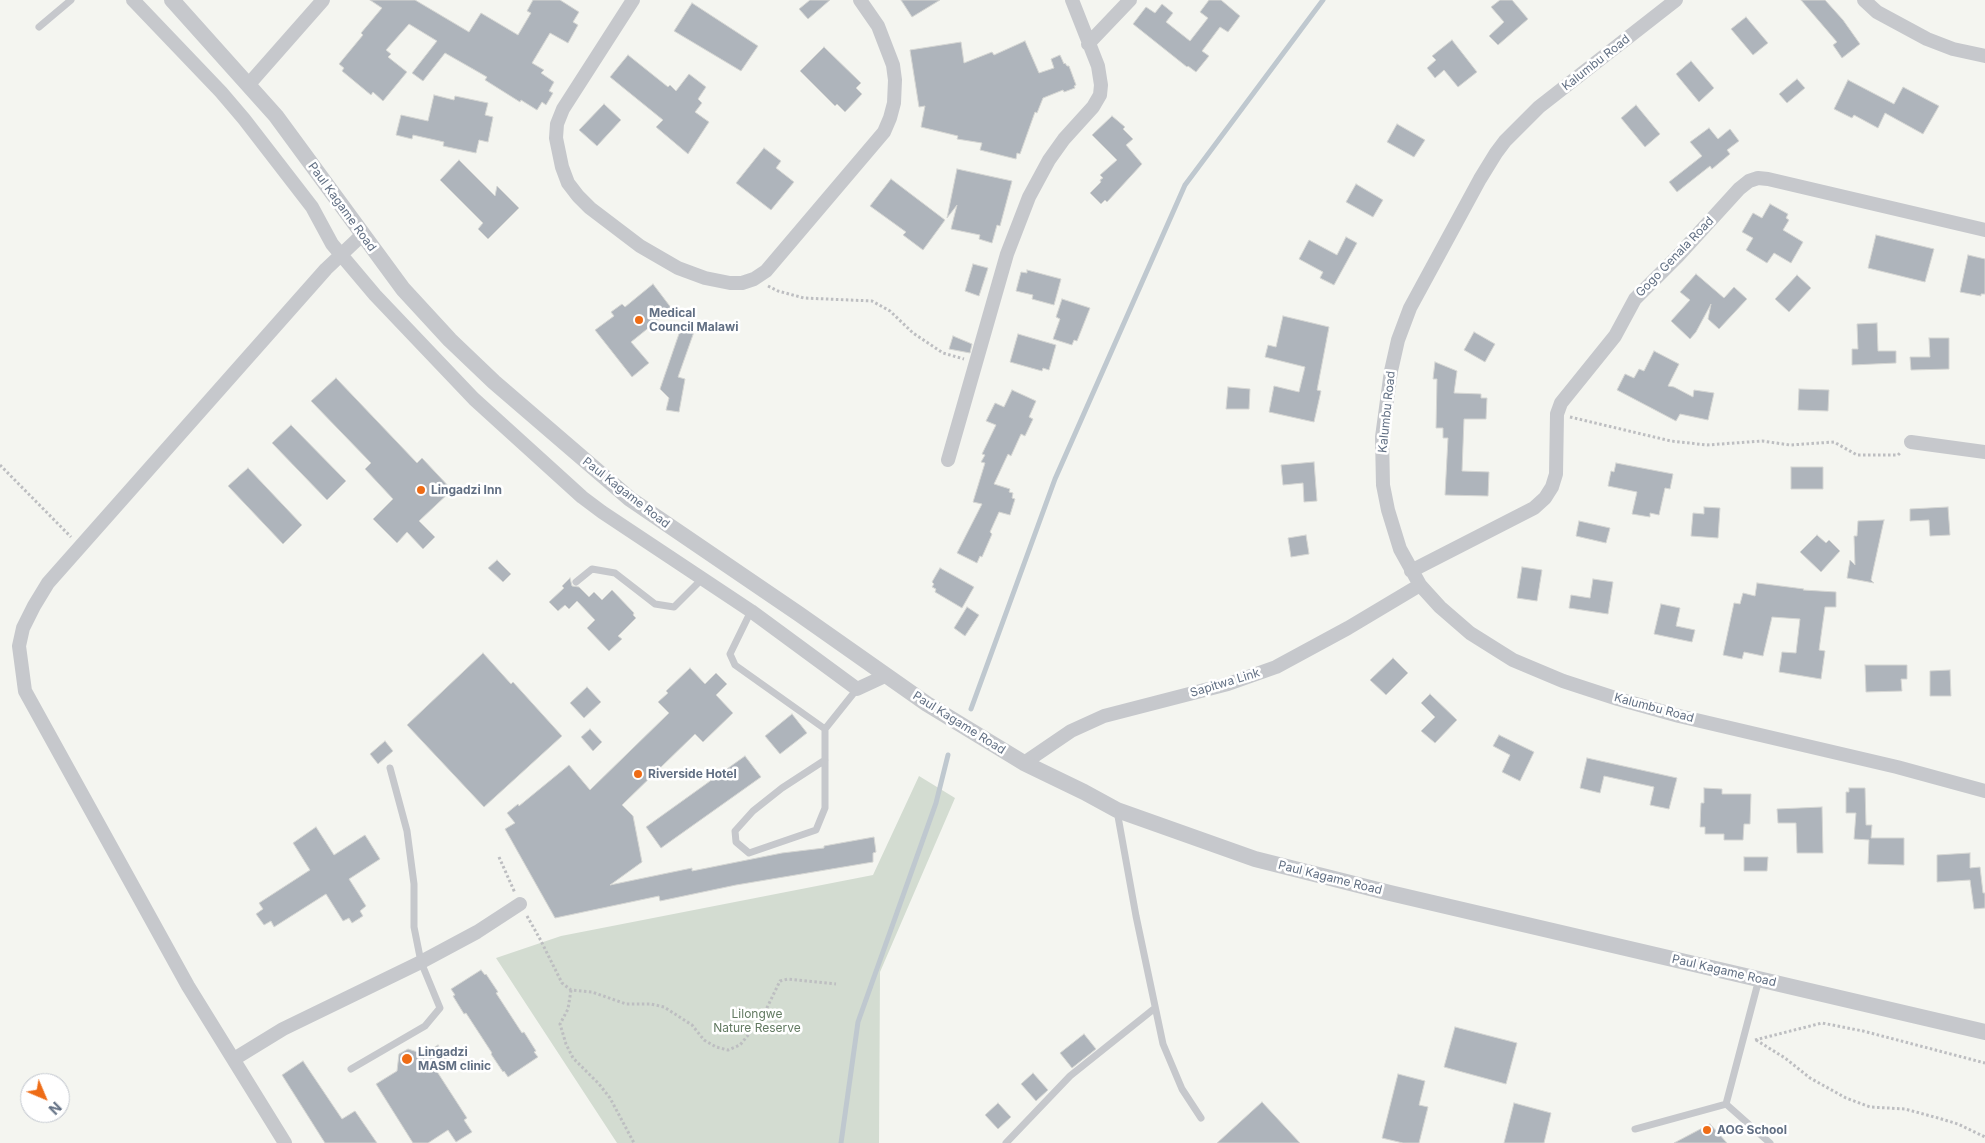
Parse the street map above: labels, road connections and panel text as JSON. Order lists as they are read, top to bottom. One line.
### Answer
{"streets":{"street":["Kalumbu Road","Paul Kagame Road","Gogo Genala Road","Sapitwa Link"]},"crossings":[["Kalumbu Road","Gogo Genala Road"],["Kalumbu Road","Sapitwa Link"],["Paul Kagame Road","Sapitwa Link"]],"parks":["Lilongwe Nature Reserve"],"places":["Medical Council Malawi","Lingadzi Inn","Riverside Hotel","Lingadzi MASM clinic","AOG School"],"north":"bottom right"}
